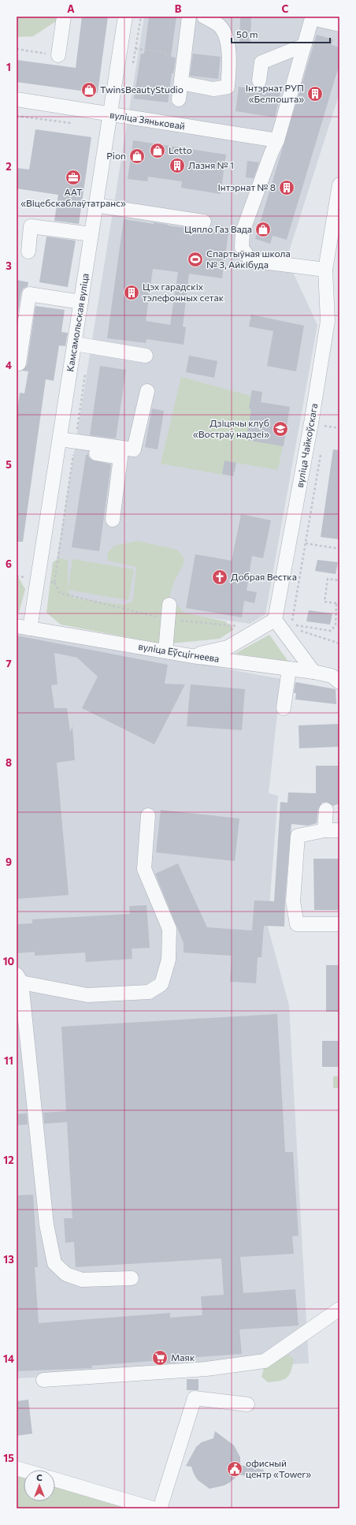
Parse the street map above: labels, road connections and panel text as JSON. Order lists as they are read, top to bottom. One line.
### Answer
{"streets":{"street":["вуліца Зяньковай","Камсамольская вуліца","вуліца Чайкоўскага","вуліца Еўсцігнеева"]},"crossings":[["вуліца Зяньковай","Камсамольская вуліца"],["Камсамольская вуліца","вуліца Еўсцігнеева"]],"places":{"shop":["TwinsBeautyStudio","Letto","Pion","Цяпло Газ Вада"],"building":["Інтэрнат РУП «Белпошта»","Лазня № 1","Інтэрнат № 8","Цэх гарадскіх тэлефонных сетак"],"office":["ААТ «Віцебскаблаўтатранс»"],"sports":["Спартыўная школа № 3, Айкібуда"],"school or university":["Дзіцячы клуб «Востраў надзеі»"],"church":["Добрая Вестка"],"supermarket":["Маяк"],"public building":["офисный центр «Tower»"]},"scale_bar":"50 m","north":"top","grid":{"columns":["A","B","C"],"rows":["1","2","3","4","5","6","7","8","9","10","11","12","13","14","15"]}}
